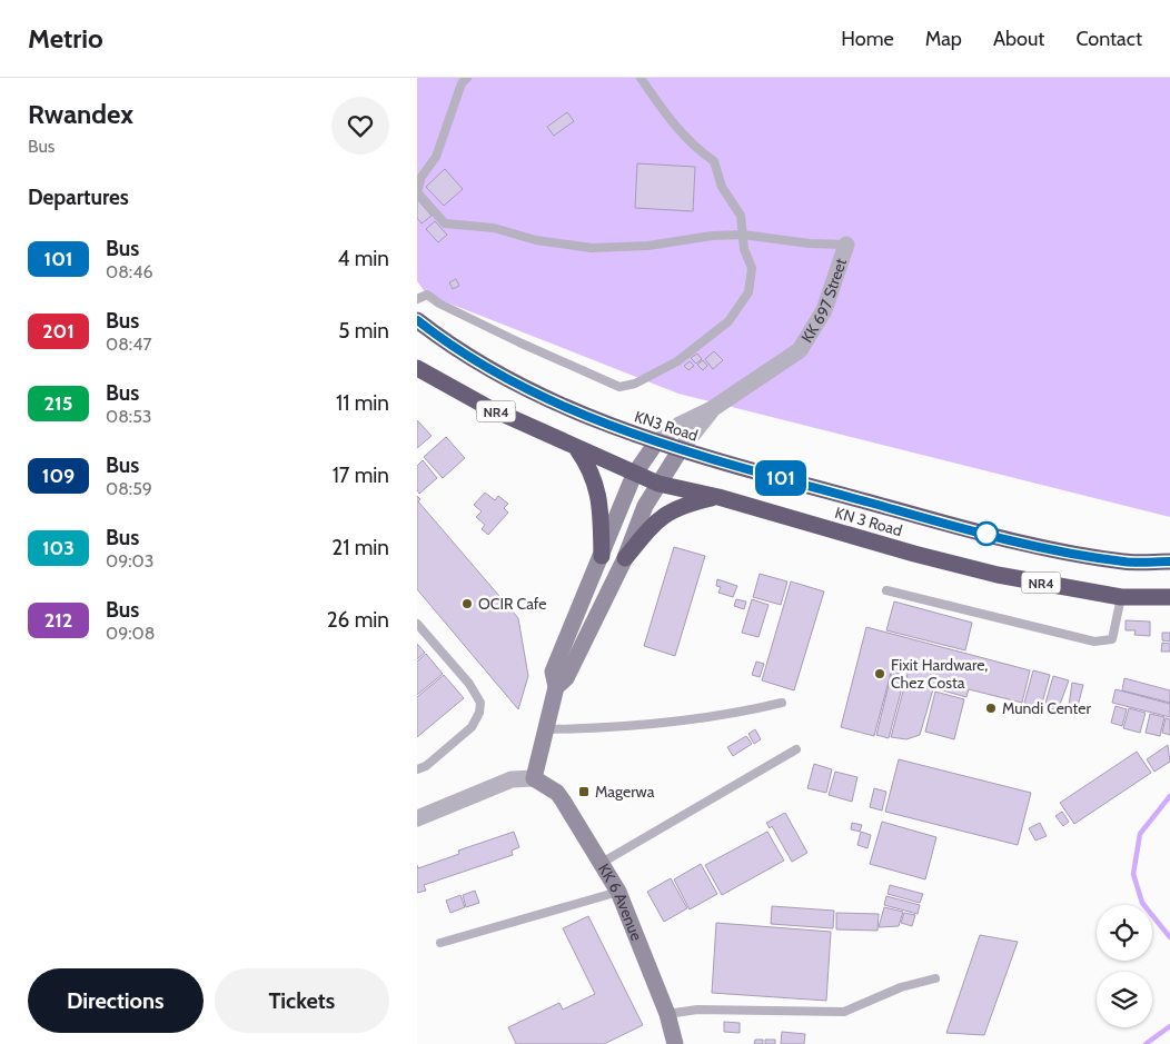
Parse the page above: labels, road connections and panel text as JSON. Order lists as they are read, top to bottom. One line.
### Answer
{"streets":{"highway":["NR4","KN3 Road","KN 3 Road"],"main road":["KK 697 Street","KK 6 Avenue"]},"crossings":[["KK 697 Street","KN3 Road"],["KK 697 Street","KN 3 Road"],["KN3 Road","KN 3 Road"]],"places":{"other":["OCIR Cafe","Fixit Hardware, Chez Costa","Mundi Center"],"transit":["Magerwa"]},"lines":["bus line 101"],"page":{"header":"Metrio","nav":["Home","Map","About","Contact"],"heading":[["Rwandex","Bus"],"Departures"],"on_map":"101","list":[{"mark":"101","name":"Bus","note":"08:46","value":"4 min"},{"mark":"201","name":"Bus","note":"08:47","value":"5 min"},{"mark":"215","name":"Bus","note":"08:53","value":"11 min"},{"mark":"109","name":"Bus","note":"08:59","value":"17 min"},{"mark":"103","name":"Bus","note":"09:03","value":"21 min"},{"mark":"212","name":"Bus","note":"09:08","value":"26 min"}],"buttons":["Directions","Tickets"]}}
